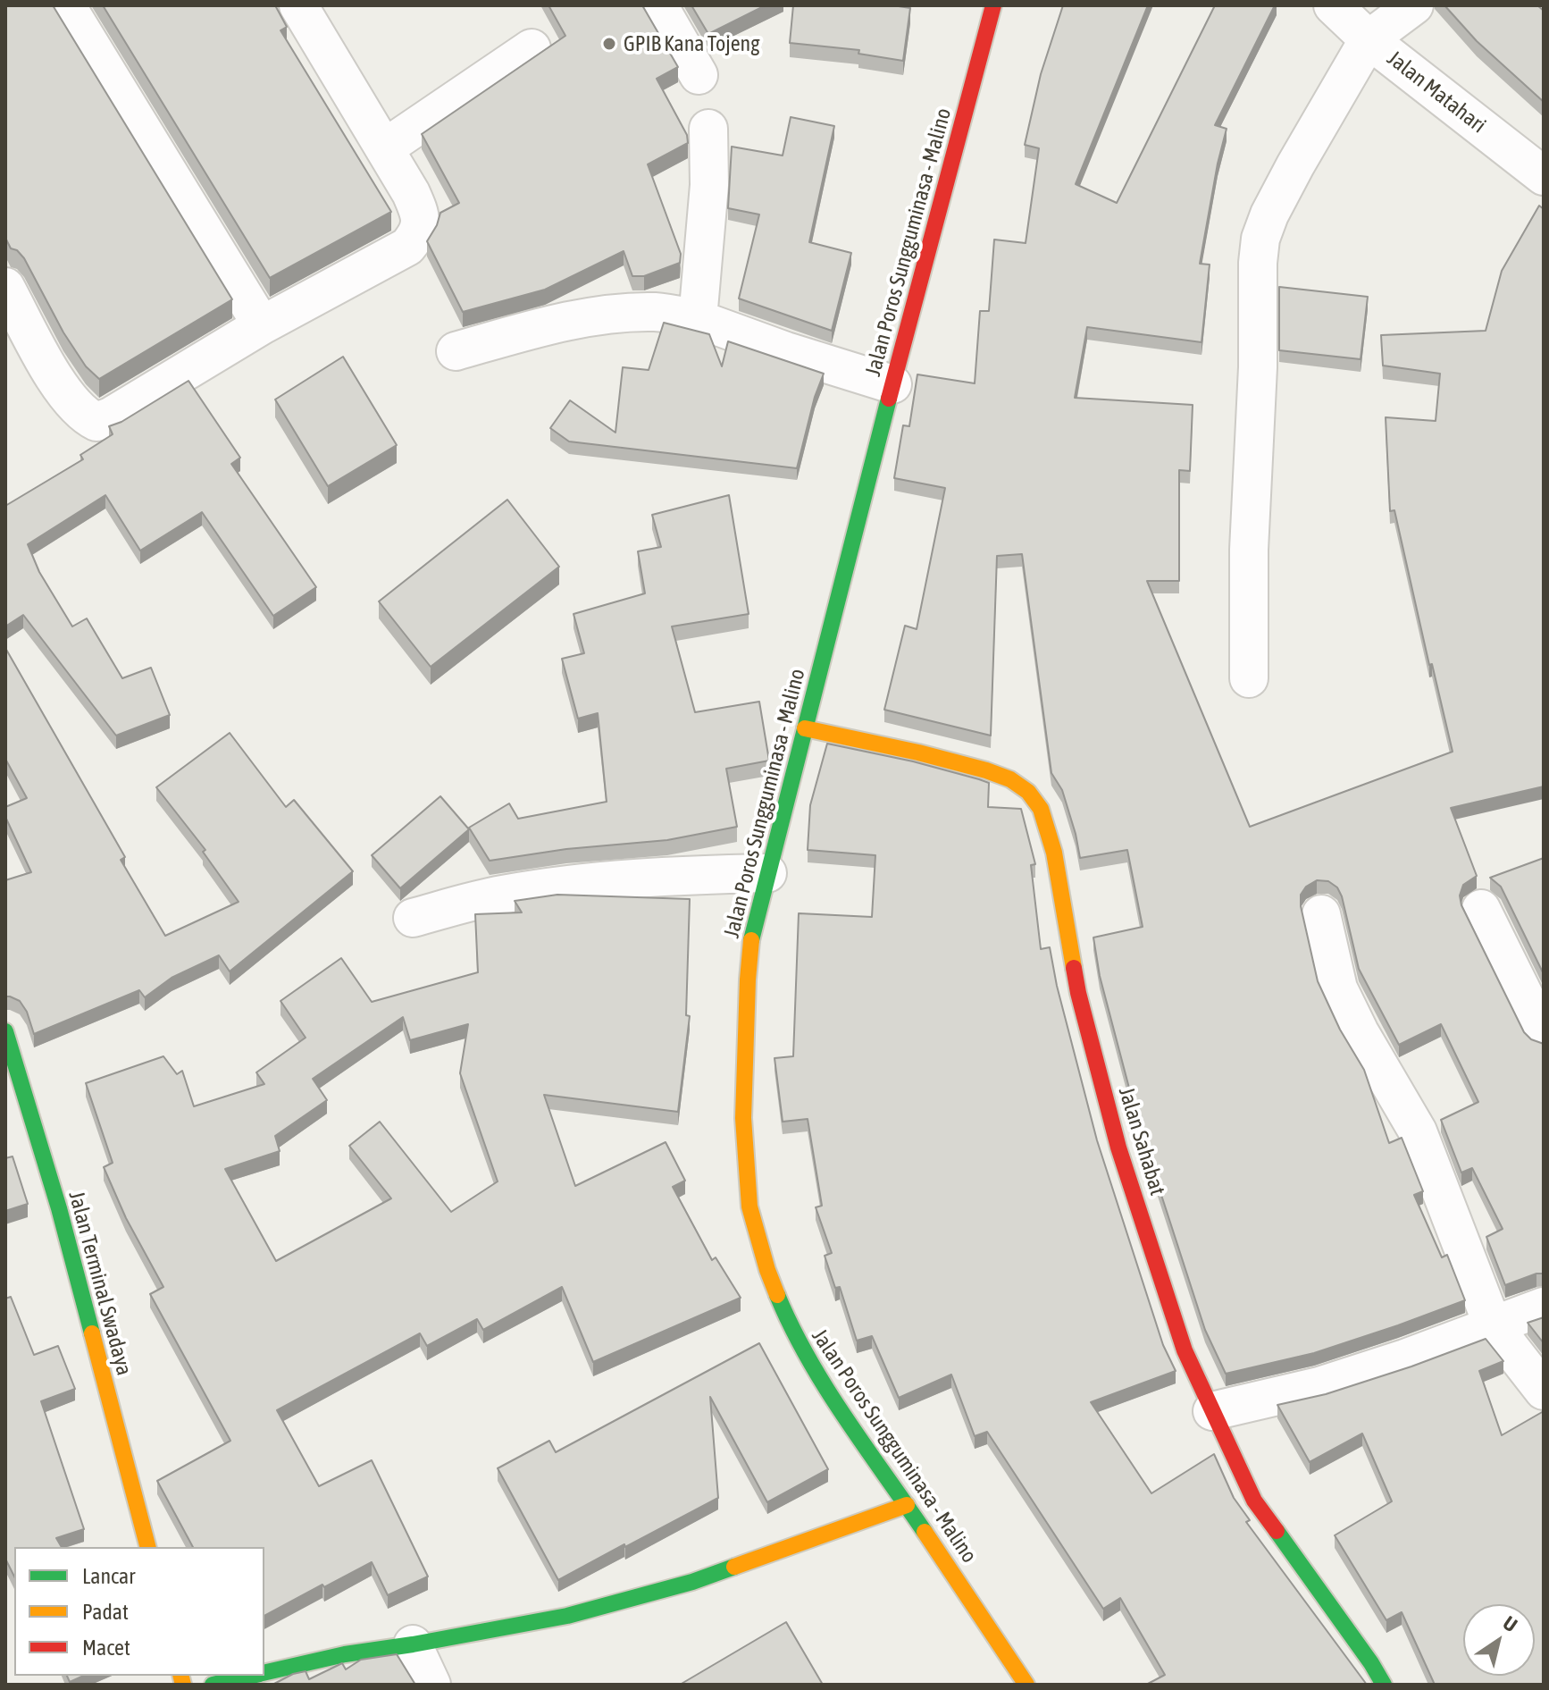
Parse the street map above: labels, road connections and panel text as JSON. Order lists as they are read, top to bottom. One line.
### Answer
{"streets":{"street":["Jalan Matahari","Jalan Poros Sungguminasa - Malino","Jalan Sahabat","Jalan Terminal Swadaya"]},"crossings":[["Jalan Poros Sungguminasa - Malino","Jalan Sahabat"]],"places":["GPIB Kana Tojeng"],"legend":["Lancar","Padat","Macet"],"north":"top right"}
